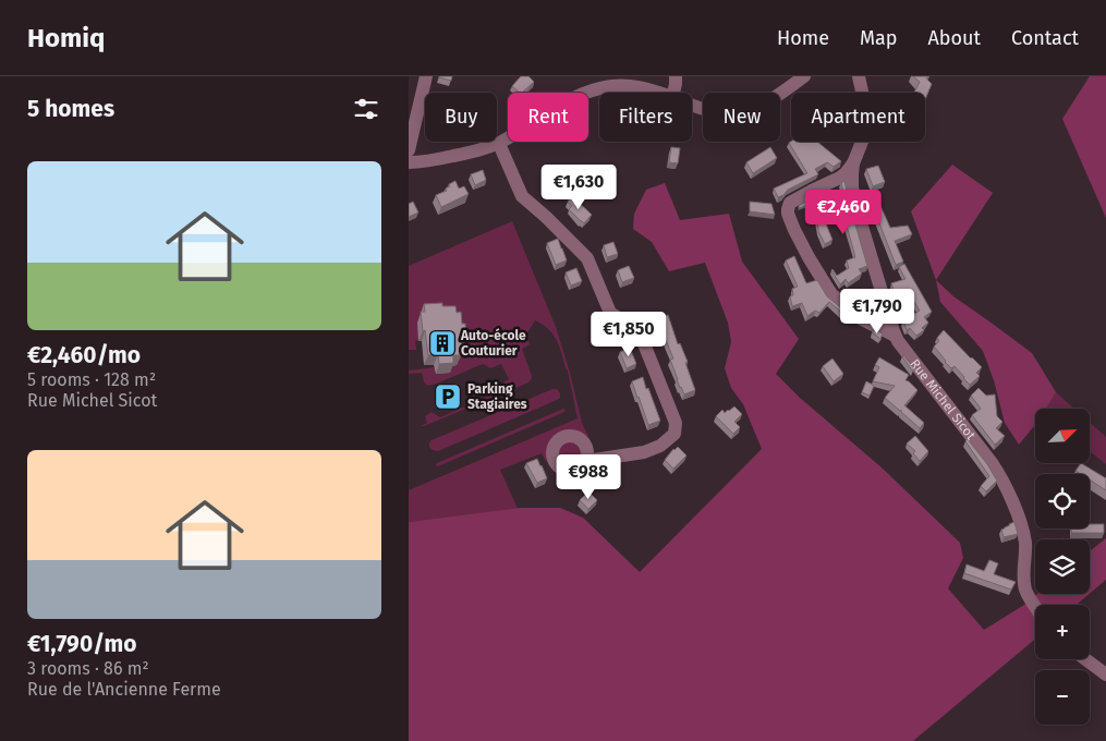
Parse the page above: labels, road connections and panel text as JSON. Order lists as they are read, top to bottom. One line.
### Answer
{"streets":{"street":["Rue Michel Sicot"]},"places":{"building":["Auto-école Couturier"],"parking":["Parking Stagiaires"]},"north":"top right","page":{"header":"Homiq","nav":["Home","Map","About","Contact"],"heading":"5 homes","chip":["Buy","Rent","Filters","New","Apartment"],"list":[{"name":"€2,460/mo","note":"5 rooms · 128 m² · Rue Michel Sicot"},{"name":"€1,790/mo","note":"3 rooms · 86 m² · Rue de l'Ancienne Ferme"}],"price":["€1,630","€2,460","€1,790","€1,850","€988"],"map_buttons":["+","−"]}}
